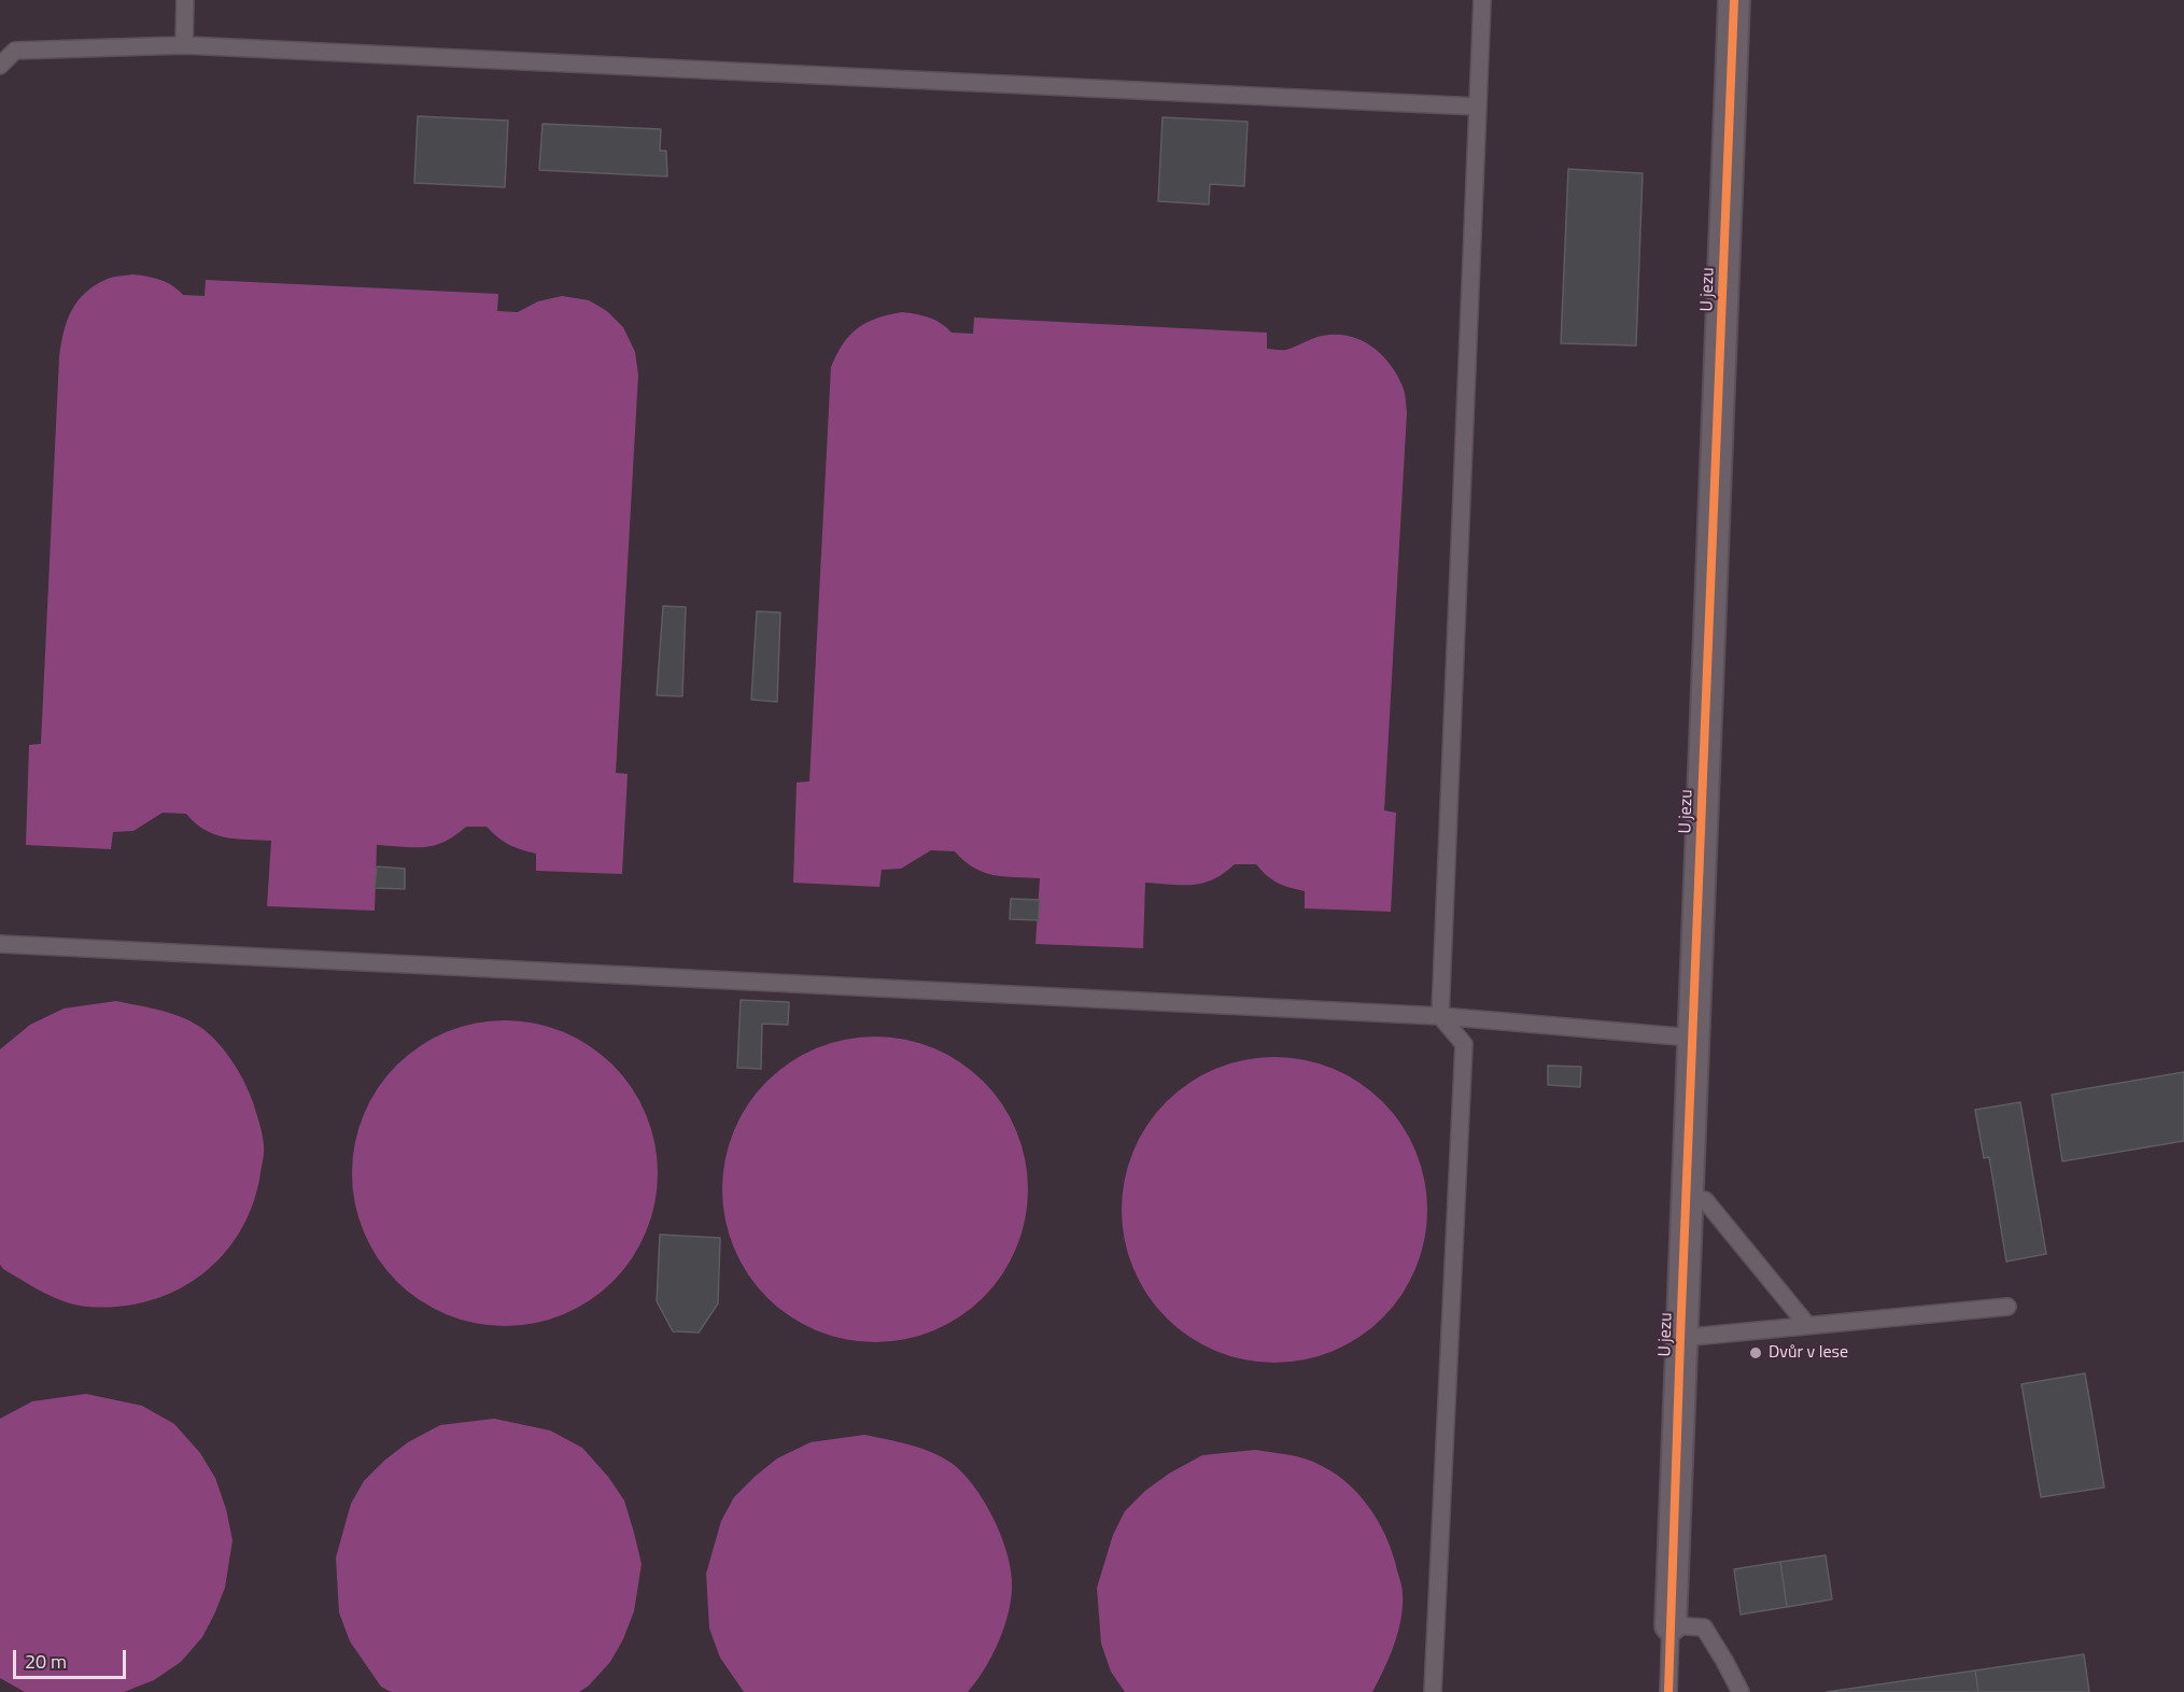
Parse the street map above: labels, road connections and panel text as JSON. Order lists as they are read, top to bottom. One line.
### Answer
{"streets":{"street":["U jezu"]},"places":["Dvůr v lese"],"scale_bar":"20 m"}
